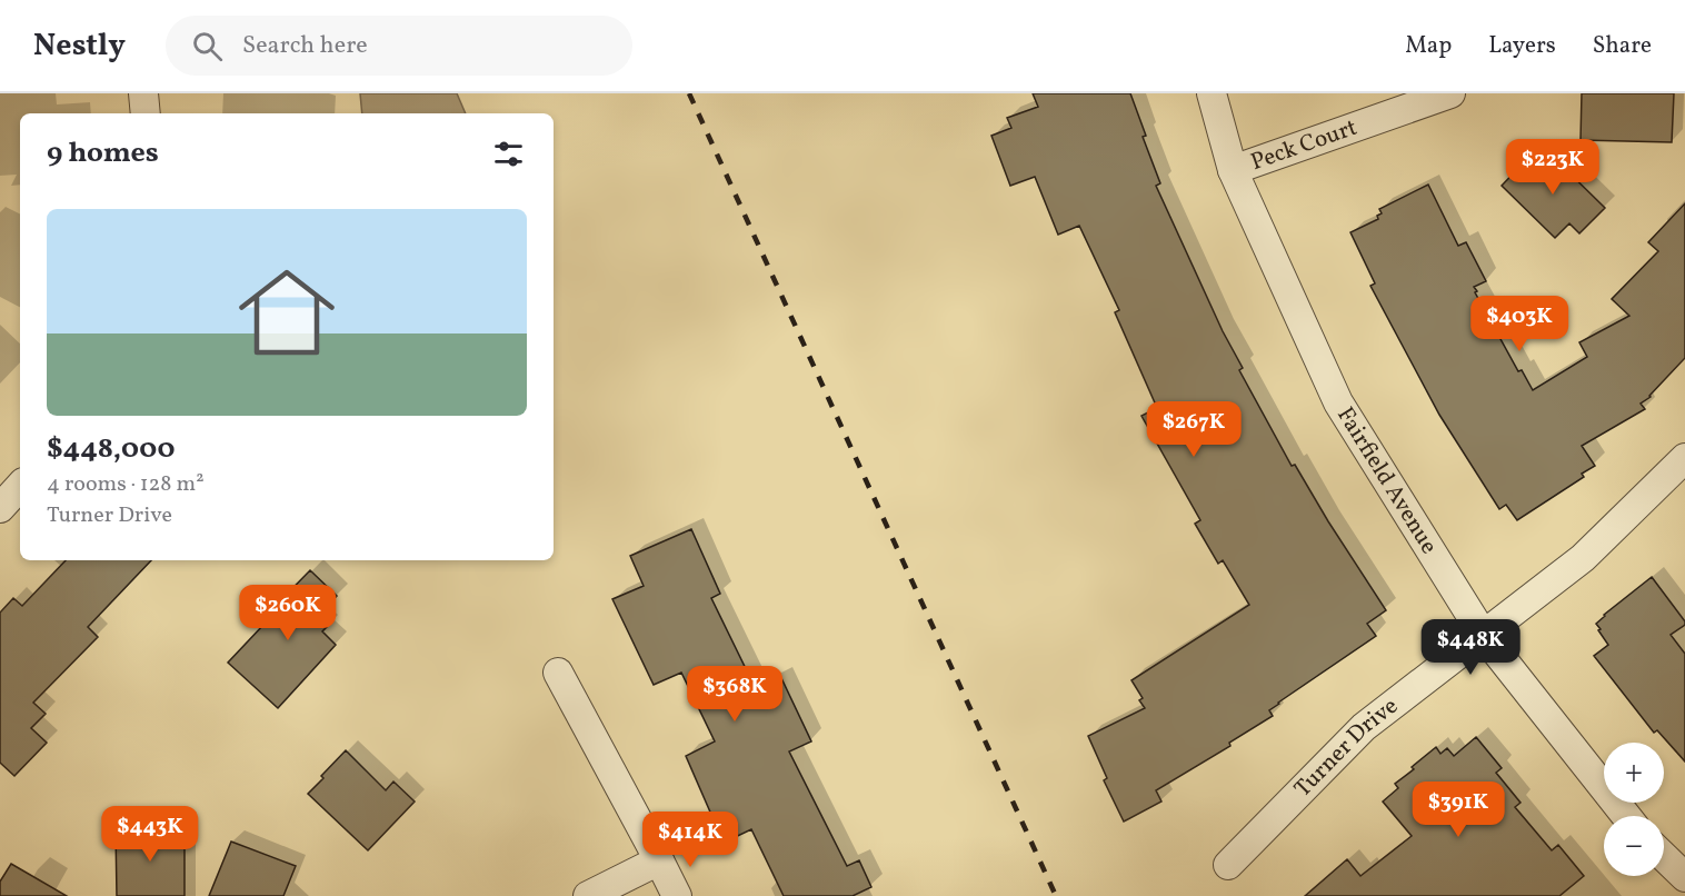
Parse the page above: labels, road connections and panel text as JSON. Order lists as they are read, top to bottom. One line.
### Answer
{"streets":{"street":["Peck Court","Fairfield Avenue","Turner Drive"]},"crossings":[["Peck Court","Fairfield Avenue"],["Fairfield Avenue","Turner Drive"]],"page":{"header":"Nestly","search":"Search here","nav":["Map","Layers","Share"],"heading":"9 homes","price":["$223K","$403K","$267K","$260K","$448K","$368K","$391K","$443K","$414K"],"list":[{"name":"$448,000","note":"4 rooms · 128 m² · Turner Drive"}],"map_buttons":["+","−"]}}
